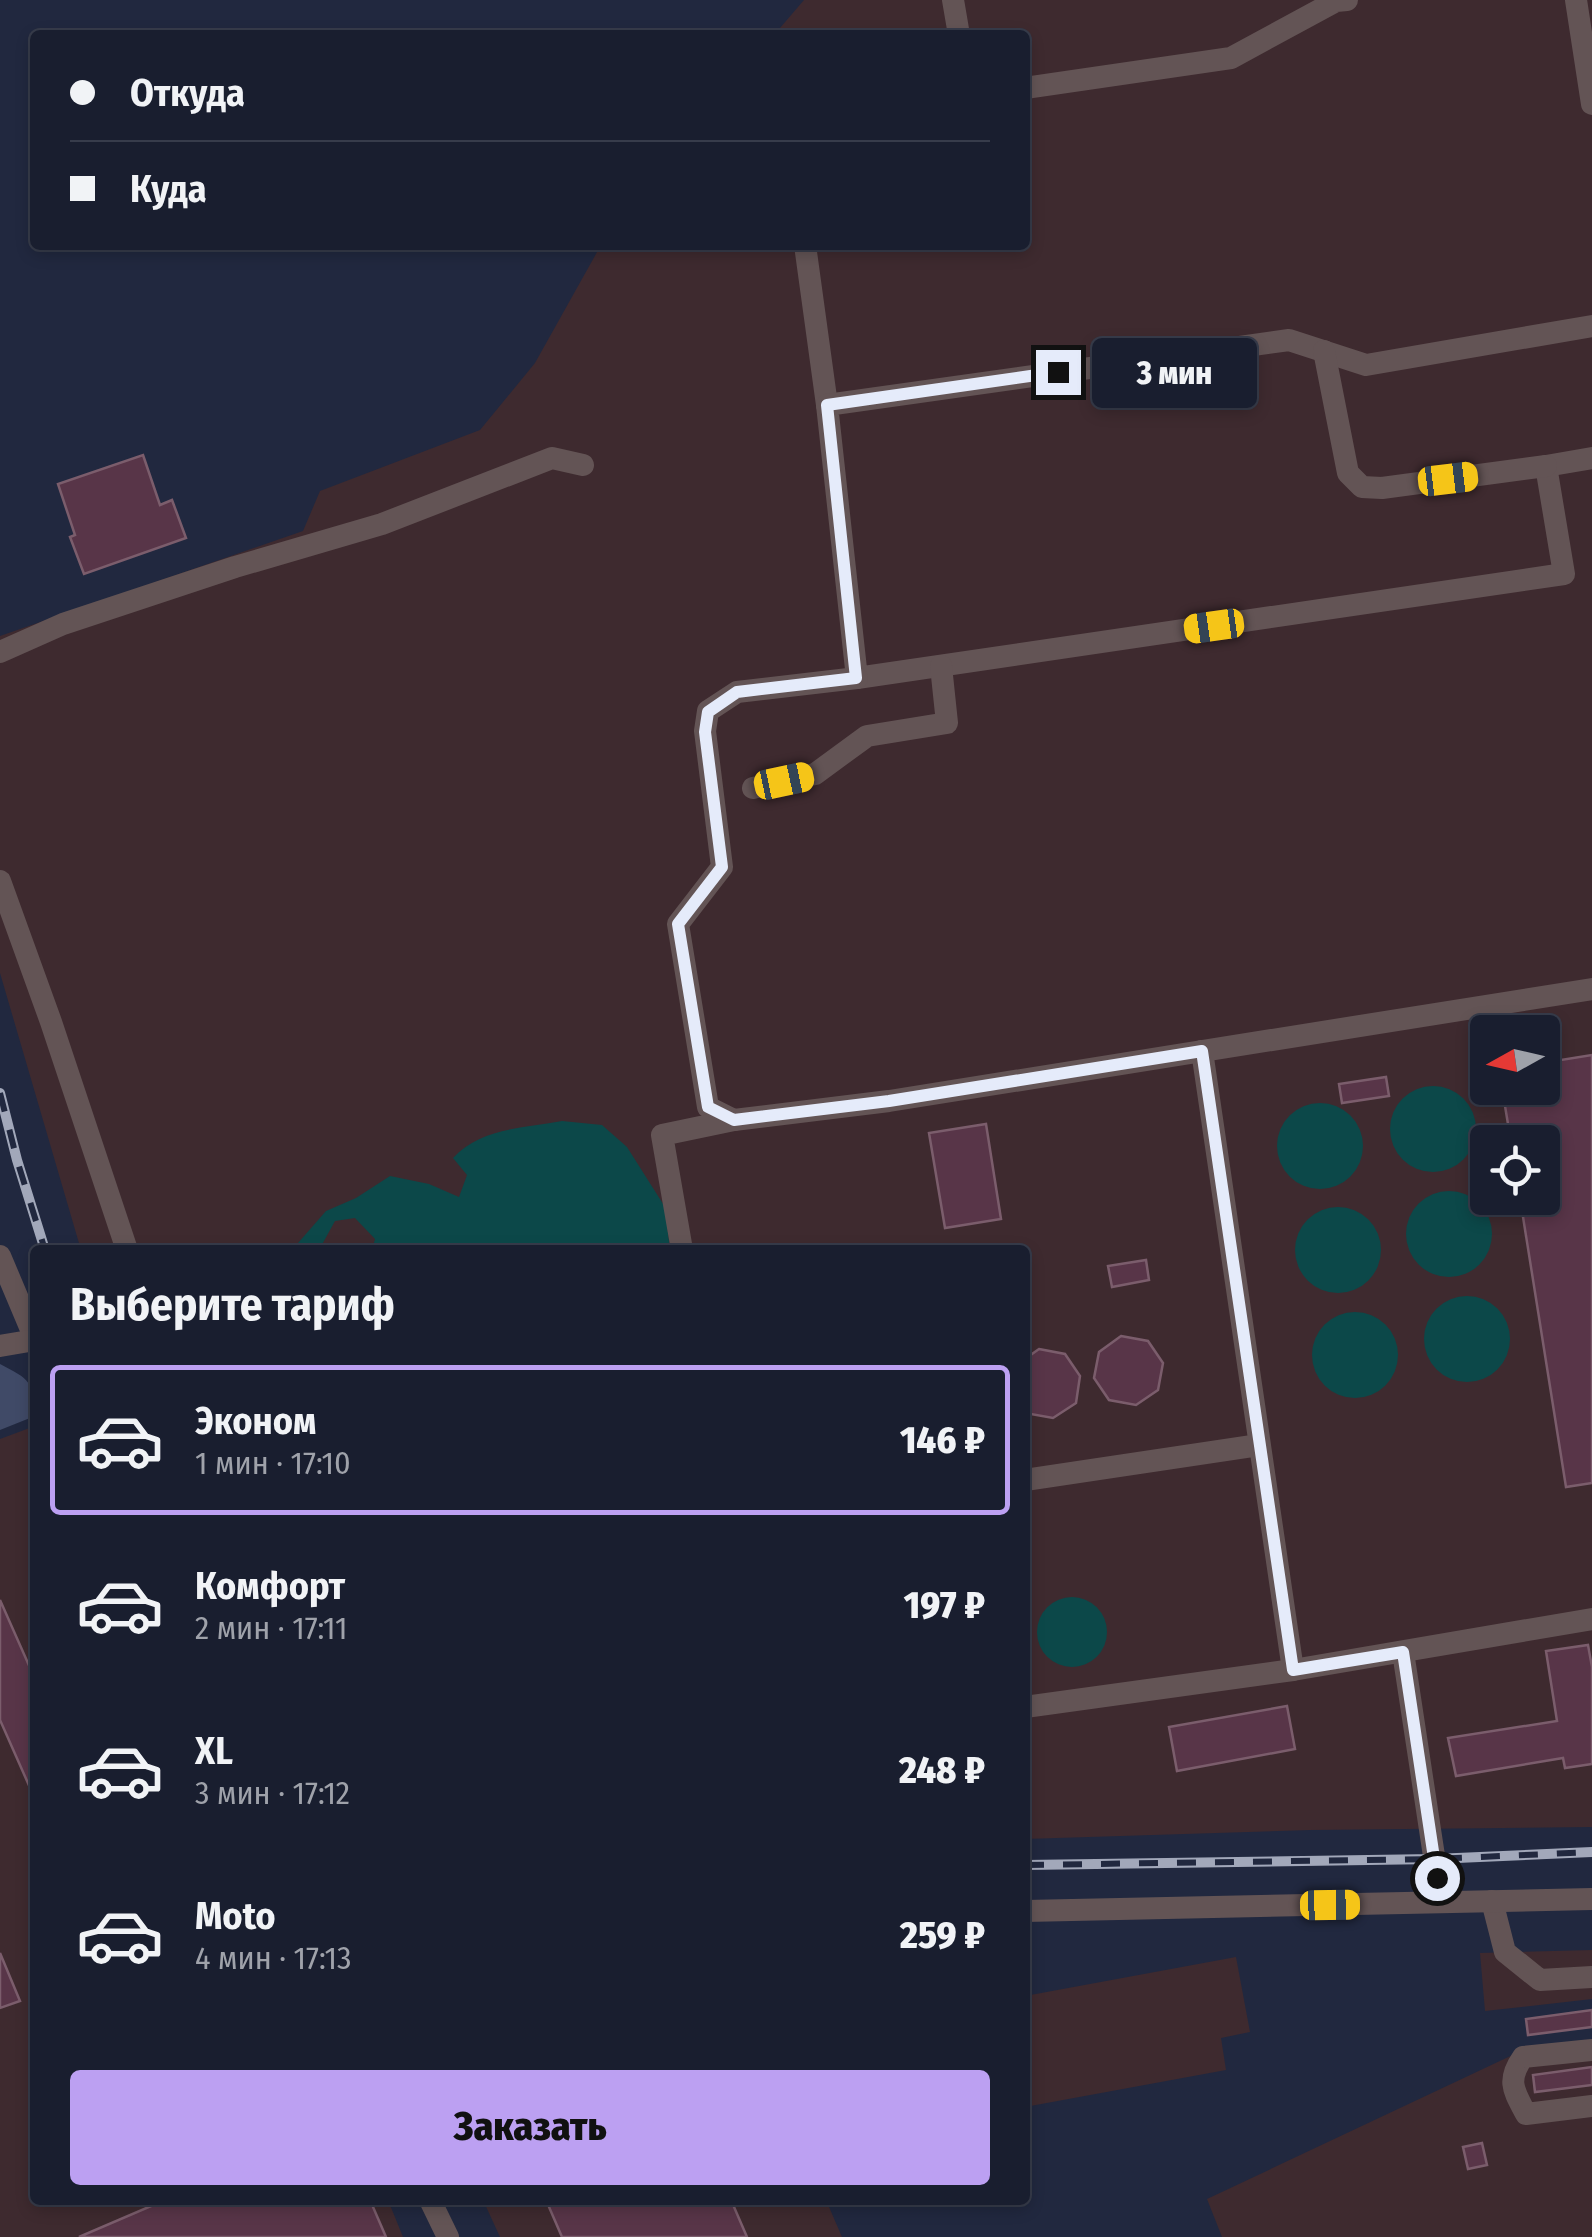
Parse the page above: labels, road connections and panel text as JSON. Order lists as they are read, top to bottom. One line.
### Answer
{"north":"left","page":{"banner":["Откуда","Куда"],"bubble":"3 мин","heading":"Выберите тариф","list":[{"name":"Эконом","note":"1 мин · 17:10","value":"146 ₽"},{"name":"Комфорт","note":"2 мин · 17:11","value":"197 ₽"},{"name":"XL","note":"3 мин · 17:12","value":"248 ₽"},{"name":"Moto","note":"4 мин · 17:13","value":"259 ₽"}],"buttons":"Заказать"}}
